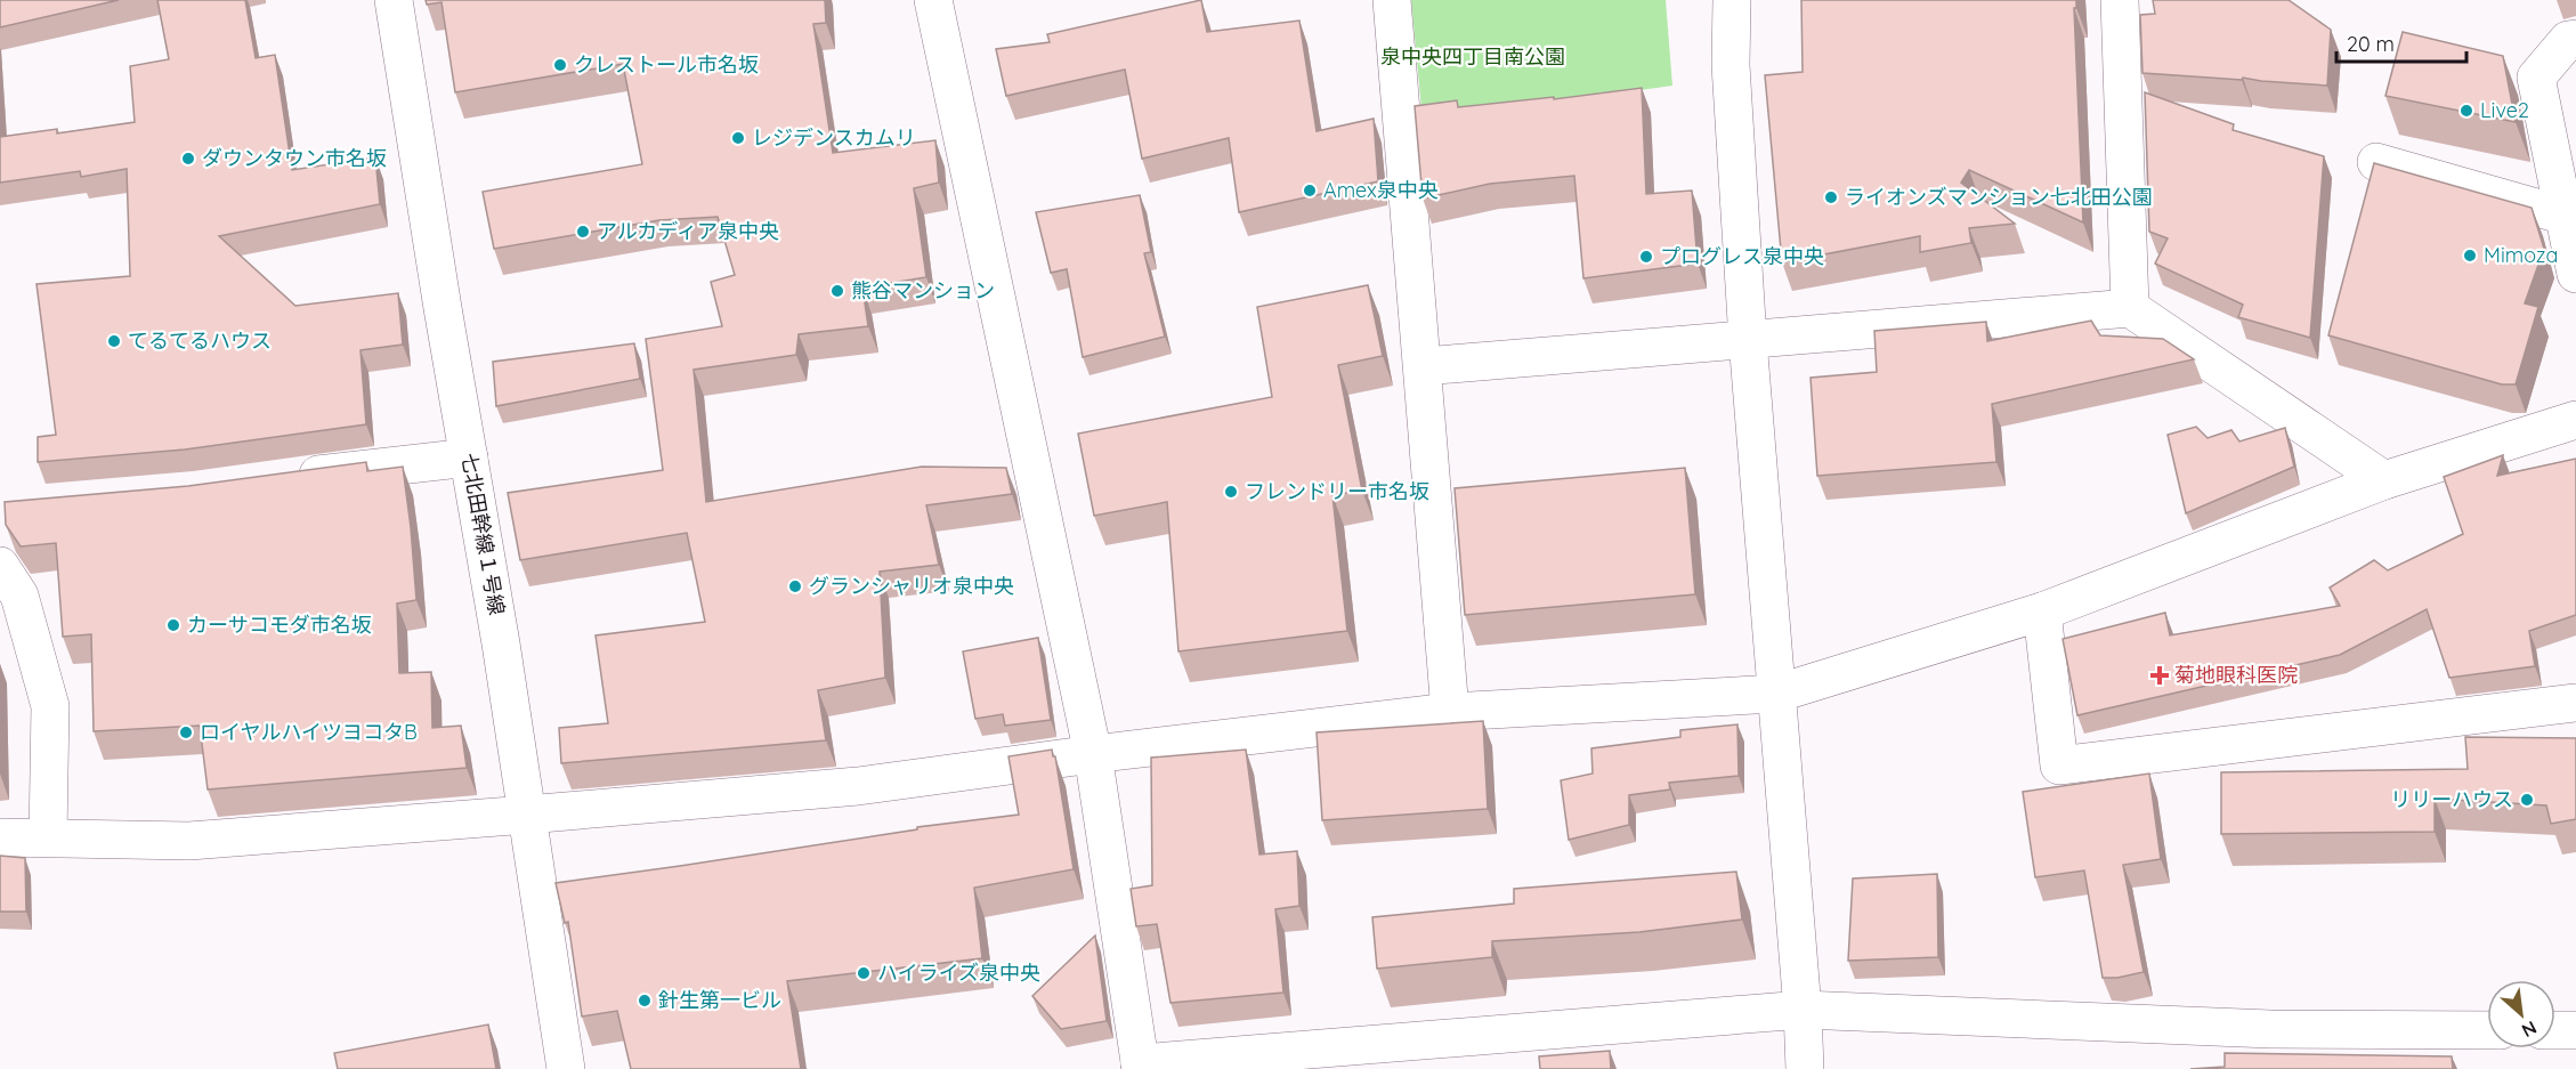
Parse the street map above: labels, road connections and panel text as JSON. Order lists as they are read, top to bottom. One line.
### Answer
{"streets":{"street":["七北田幹線１号線"]},"parks":["泉中央四丁目南公園"],"places":{"other":["クレストール市名坂","Live2","レジデンスカムリ","ダウンタウン市名坂","Amex泉中央","ライオンズマンション七北田公園","アルカディア泉中央","Mimoza","プログレス泉中央","熊谷マンション","てるてるハウス","フレンドリー市名坂","グランシャリオ泉中央","カーサコモダ市名坂","ロイヤルハイツヨコタB","リリーハウス","ハイライズ泉中央","針生第一ビル"],"health":["菊地眼科医院"]},"scale_bar":"20 m","north":"bottom right"}
